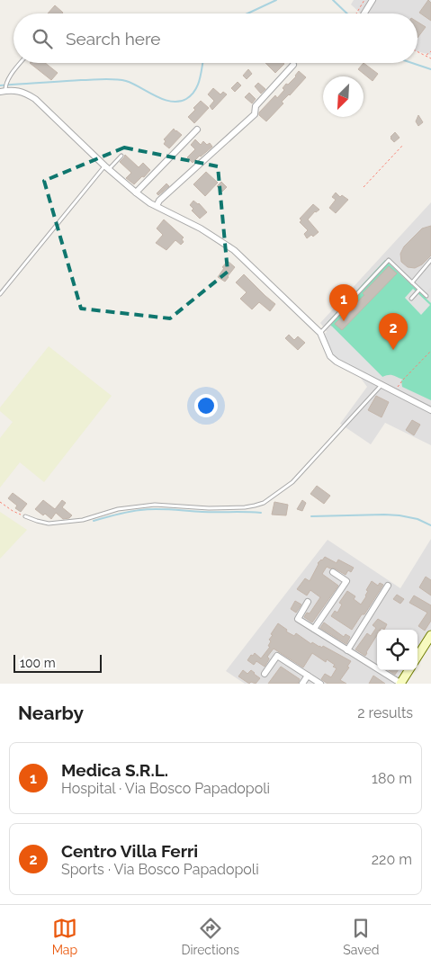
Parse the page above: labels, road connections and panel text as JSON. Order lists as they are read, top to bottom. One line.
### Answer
{"scale_bar":"100 m","north":"bottom left","page":{"search":"Search here","pins":["1","2"],"scale":"100 m","heading":["Nearby","2 results"],"list":[{"mark":"1","name":"Medica S.R.L.","note":"Hospital · Via Bosco Papadopoli","value":"180 m"},{"mark":"2","name":"Centro Villa Ferri","note":"Sports · Via Bosco Papadopoli","value":"220 m"}],"nav":["Map","Directions","Saved"]}}
